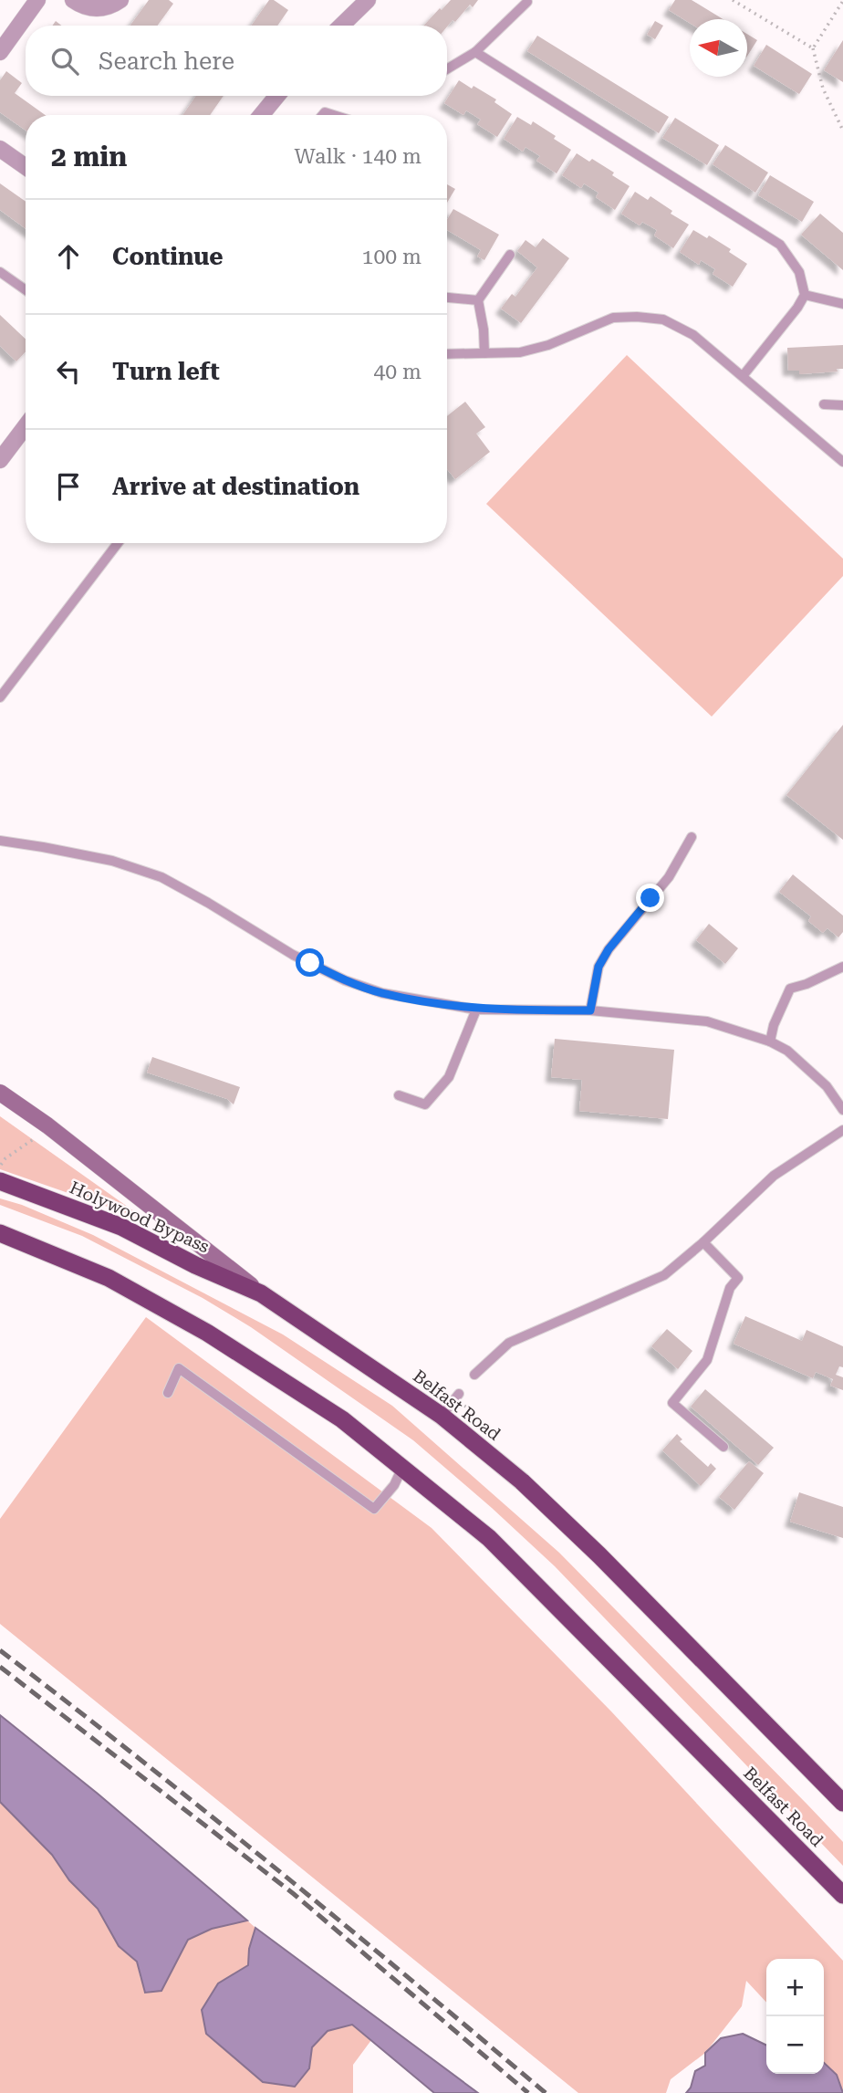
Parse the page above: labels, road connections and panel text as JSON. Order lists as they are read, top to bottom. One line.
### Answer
{"streets":{"highway":["Holywood Bypass","Belfast Road"]},"crossings":[["Holywood Bypass","Belfast Road"]],"north":"left","page":{"search":"Search here","heading":["2 min","Walk · 140 m"],"list":[["Continue","100 m"],["Turn left","40 m"],"Arrive at destination"],"map_buttons":["+","−"]}}
